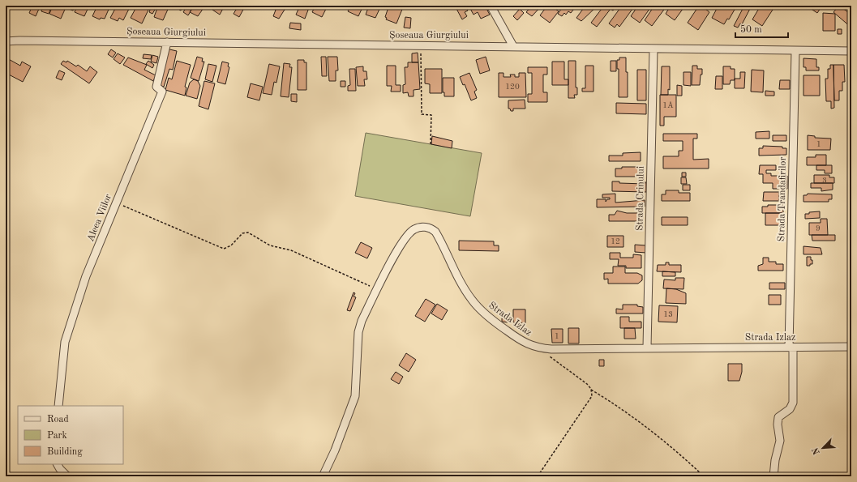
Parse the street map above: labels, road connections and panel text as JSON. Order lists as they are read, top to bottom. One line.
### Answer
{"streets":{"street":["Șoseaua Giurgiului","Strada Crinului","Strada Trandafirilor","Aleea Viilor","Strada Izlaz"]},"crossings":[["Șoseaua Giurgiului","Strada Crinului"],["Șoseaua Giurgiului","Strada Trandafirilor"],["Șoseaua Giurgiului","Aleea Viilor"],["Strada Crinului","Strada Izlaz"],["Strada Trandafirilor","Strada Izlaz"]],"house_numbers":["120","1A","1","3","9","12","13","1"],"legend":["Road","Park","Building"],"scale_bar":"50 m","north":"bottom left"}
